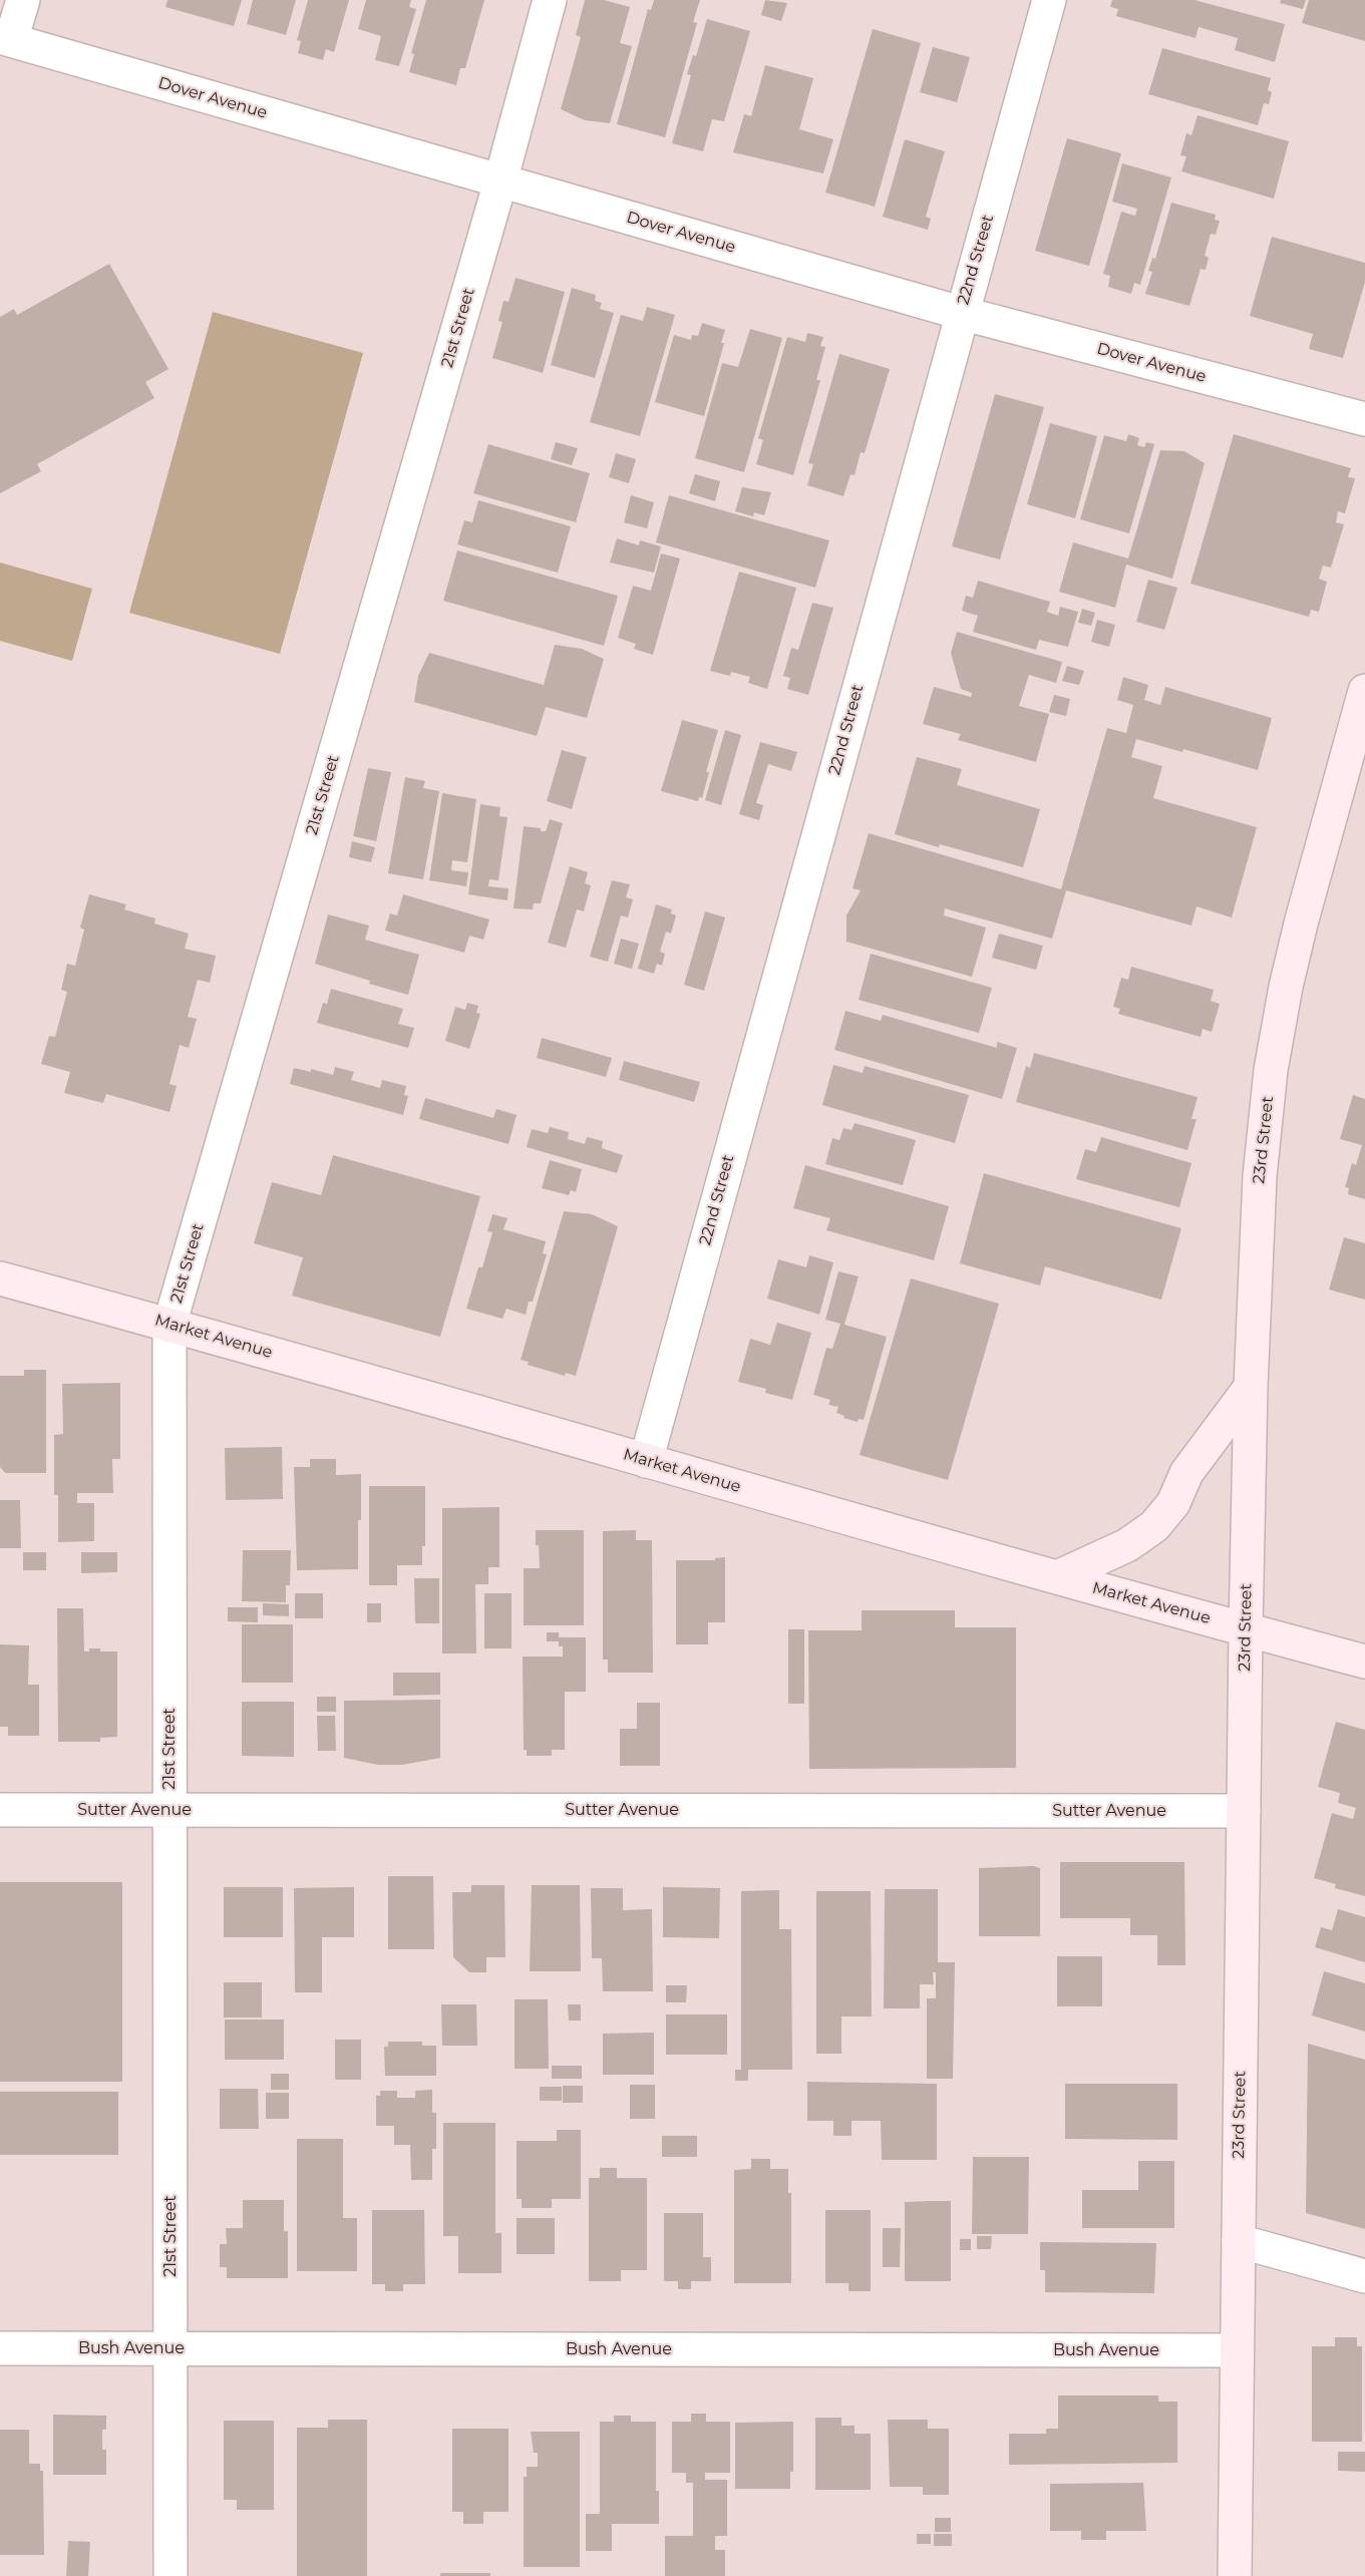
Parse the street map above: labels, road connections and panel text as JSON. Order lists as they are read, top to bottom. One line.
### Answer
{"streets":{"main road":["23rd Street","Market Avenue"],"street":["Dover Avenue","22nd Street","21st Street","Sutter Avenue","Bush Avenue"]},"crossings":[["Dover Avenue","22nd Street"],["Dover Avenue","21st Street"],["22nd Street","Market Avenue"],["21st Street","Market Avenue"],["21st Street","Sutter Avenue"],["21st Street","Bush Avenue"],["23rd Street","Market Avenue"],["23rd Street","Sutter Avenue"],["23rd Street","Bush Avenue"]]}
